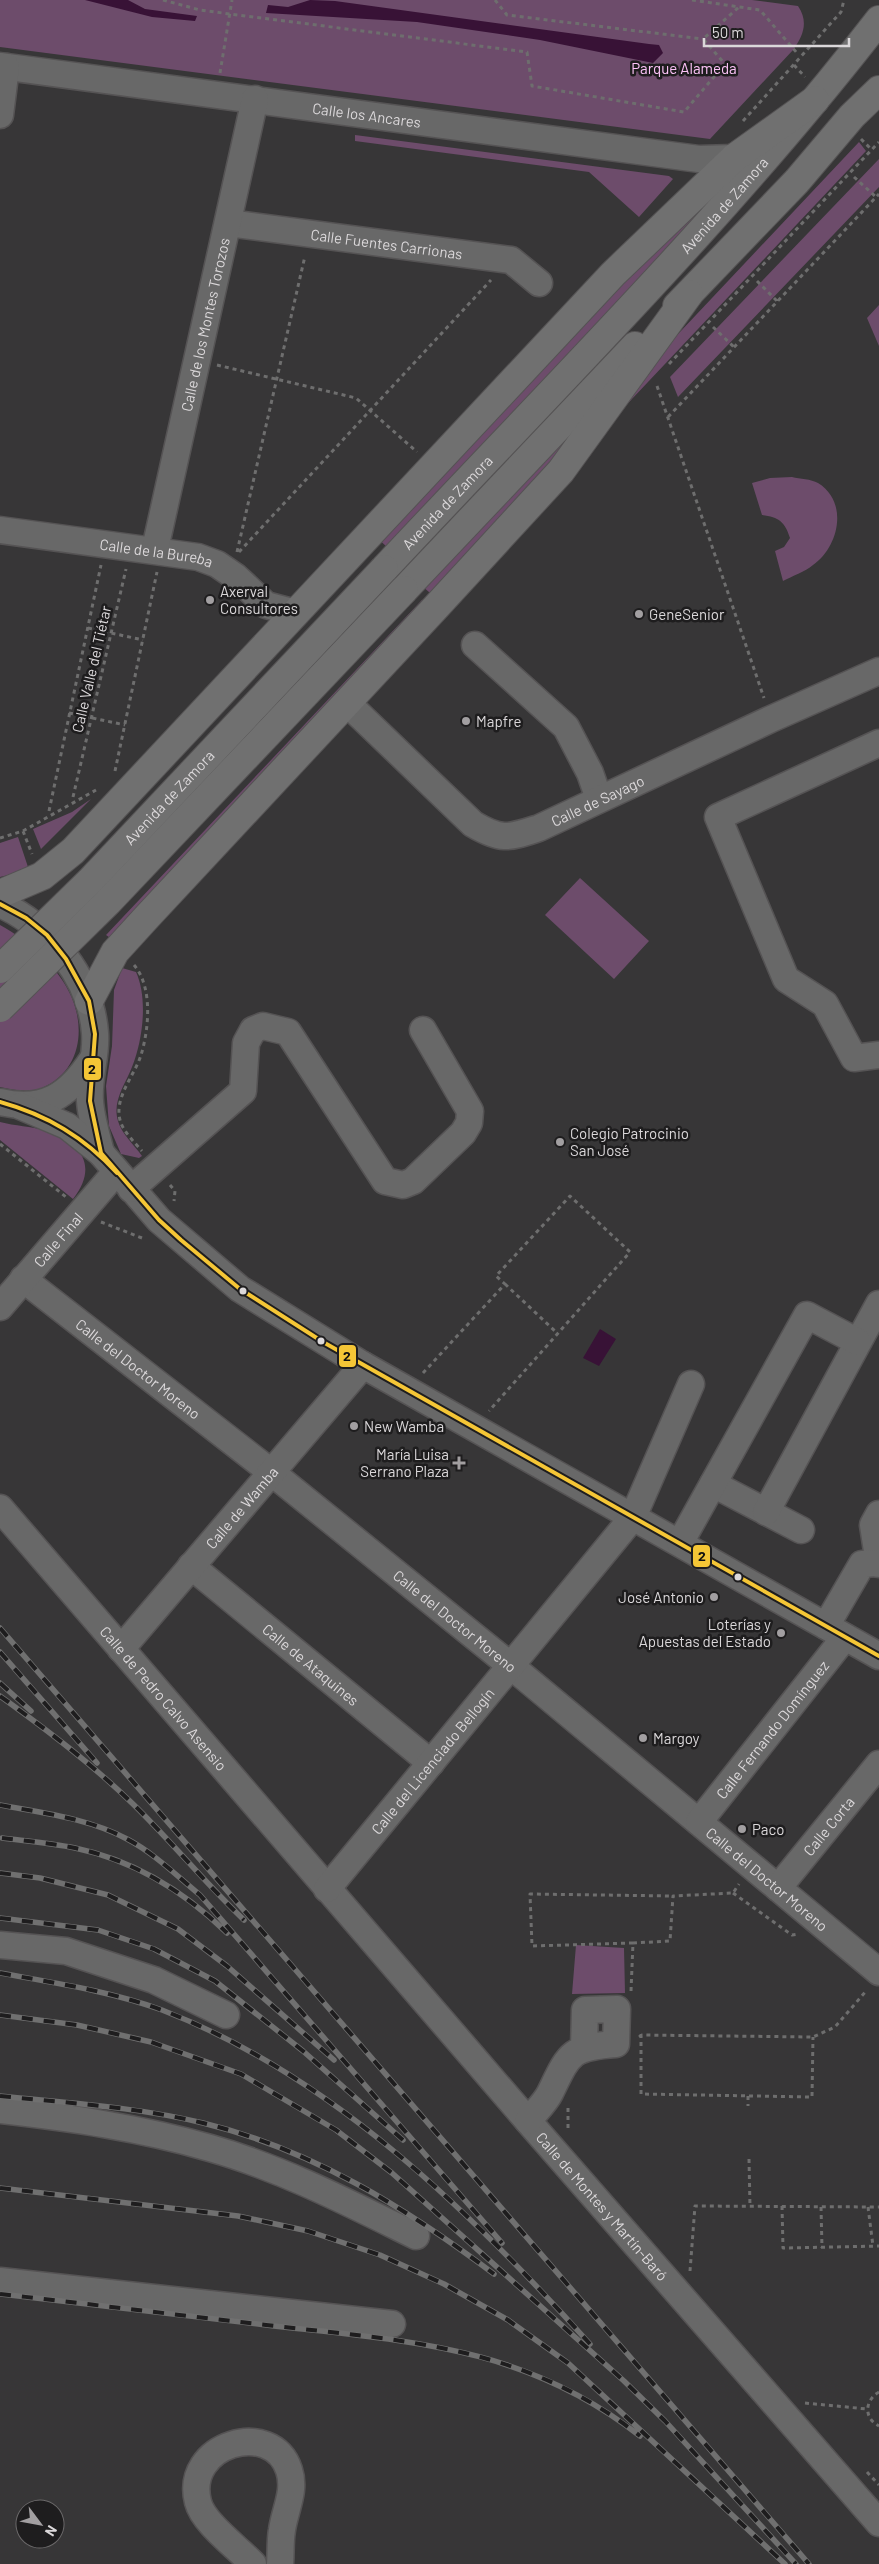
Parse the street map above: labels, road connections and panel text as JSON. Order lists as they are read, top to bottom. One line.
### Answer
{"streets":{"highway":["Avenida de Zamora"],"street":["Calle los Ancares","Calle Fuentes Carrionas","Calle de los Montes Torozos","Calle de la Bureba","Calle de Sayago","Calle Final","Calle del Doctor Moreno","Calle de Wamba","Calle de Ataquines","Calle de Pedro Calvo Asensio","Calle Fernando Domínguez","Calle del Licenciado Bellogín","Calle Corta","Calle de Montes y Martín-Baró"],"path":["Calle Valle del Tiétar"]},"crossings":[["Calle los Ancares","Calle de los Montes Torozos"],["Calle Fuentes Carrionas","Calle de los Montes Torozos"],["Calle de los Montes Torozos","Calle de la Bureba"],["Calle de los Montes Torozos","Calle Valle del Tiétar"],["Calle de la Bureba","Calle Valle del Tiétar"],["Calle Final","Calle del Doctor Moreno"],["Calle del Doctor Moreno","Calle de Wamba"],["Calle del Doctor Moreno","Calle Fernando Domínguez"],["Calle del Doctor Moreno","Calle del Licenciado Bellogín"],["Calle del Doctor Moreno","Calle Corta"],["Calle de Wamba","Calle de Ataquines"],["Calle de Wamba","Calle de Pedro Calvo Asensio"],["Calle de Ataquines","Calle del Licenciado Bellogín"],["Calle de Pedro Calvo Asensio","Calle del Licenciado Bellogín"],["Calle de Pedro Calvo Asensio","Calle de Montes y Martín-Baró"],["Calle del Licenciado Bellogín","Calle de Montes y Martín-Baró"]],"parks":["Parque Alameda"],"places":{"other":["Axerval Consultores","GeneSenior","Mapfre","Colegio Patrocinio San José","New Wamba","José Antonio","Loterías y Apuestas del Estado","Margoy","Paco"],"health":["María Luisa Serrano Plaza"]},"lines":["transit line 2"],"scale_bar":"50 m","north":"bottom right"}
